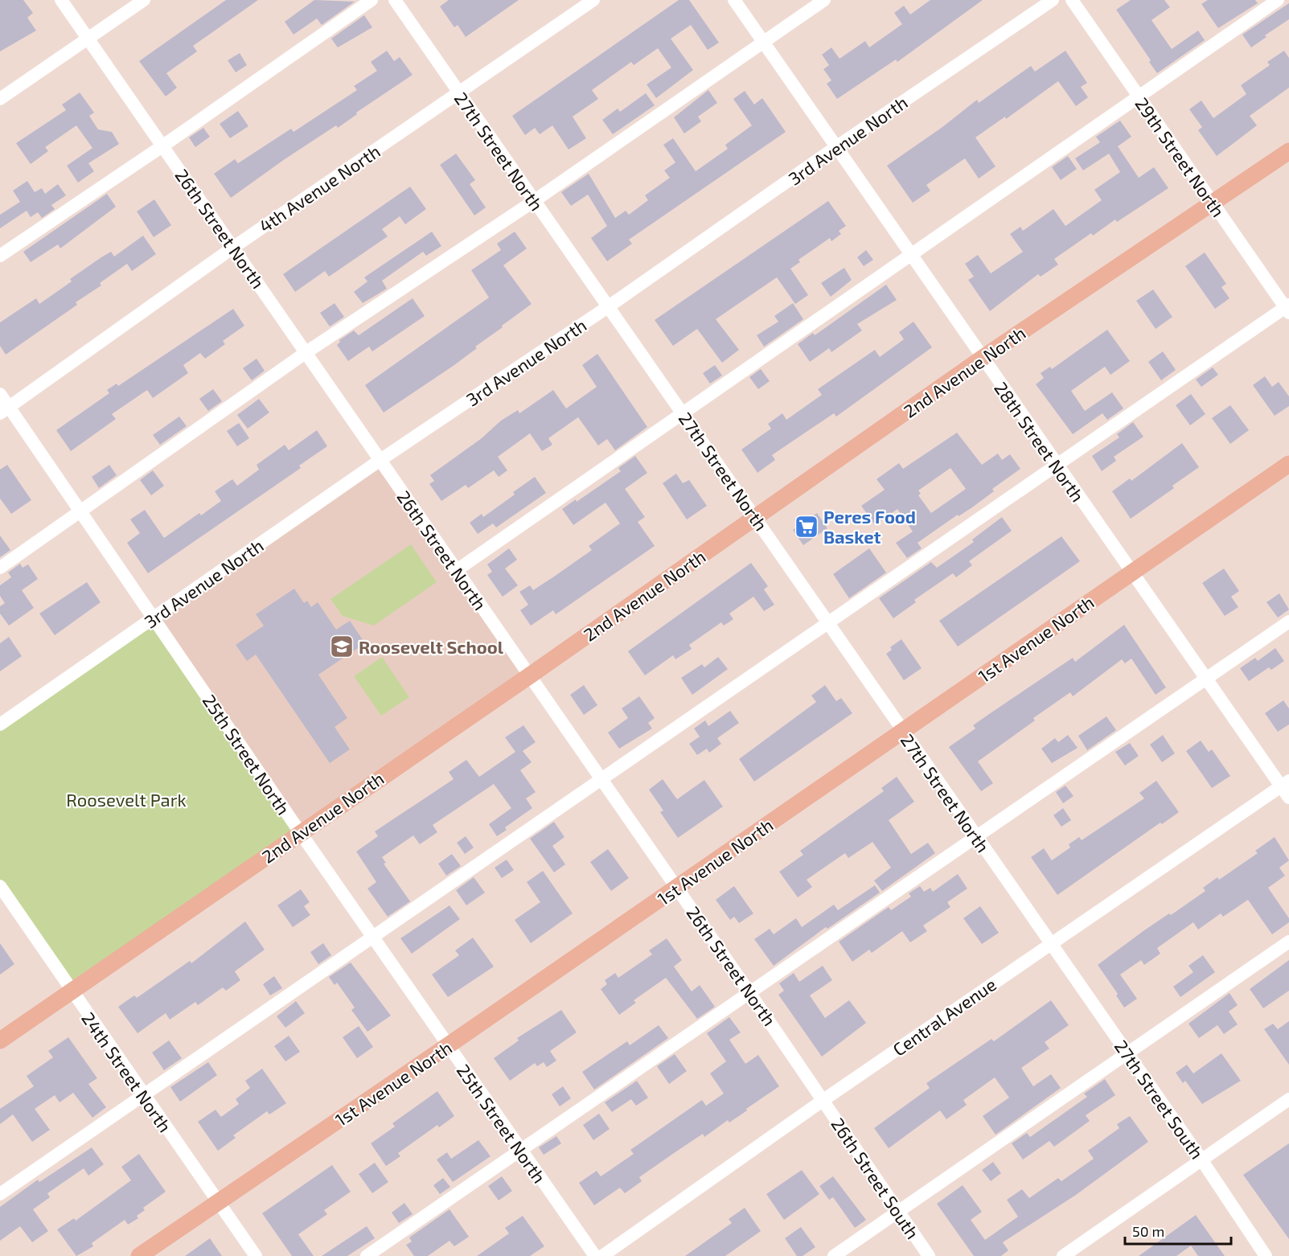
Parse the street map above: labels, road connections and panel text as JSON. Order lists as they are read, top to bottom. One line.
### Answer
{"streets":{"main road":["2nd Avenue North","1st Avenue North"],"street":["3rd Avenue North","27th Street North","29th Street North","4th Avenue North","26th Street North","28th Street North","25th Street North","Central Avenue","24th Street North","27th Street South","26th Street South"]},"crossings":[["3rd Avenue North","27th Street North"],["3rd Avenue North","26th Street North"],["3rd Avenue North","28th Street North"],["3rd Avenue North","25th Street North"],["27th Street North","4th Avenue North"],["27th Street North","2nd Avenue North"],["27th Street North","1st Avenue North"],["27th Street North","Central Avenue"],["27th Street North","27th Street South"],["29th Street North","2nd Avenue North"],["4th Avenue North","26th Street North"],["4th Avenue North","25th Street North"],["26th Street North","2nd Avenue North"],["26th Street North","1st Avenue North"],["26th Street North","Central Avenue"],["26th Street North","26th Street South"],["2nd Avenue North","28th Street North"],["2nd Avenue North","25th Street North"],["2nd Avenue North","24th Street North"],["28th Street North","1st Avenue North"],["28th Street North","Central Avenue"],["1st Avenue North","25th Street North"],["1st Avenue North","24th Street North"],["Central Avenue","27th Street South"],["Central Avenue","26th Street South"]],"parks":["Roosevelt Park"],"places":{"supermarket":["Peres Food Basket"],"school or university":["Roosevelt School"]},"scale_bar":"50 m"}
